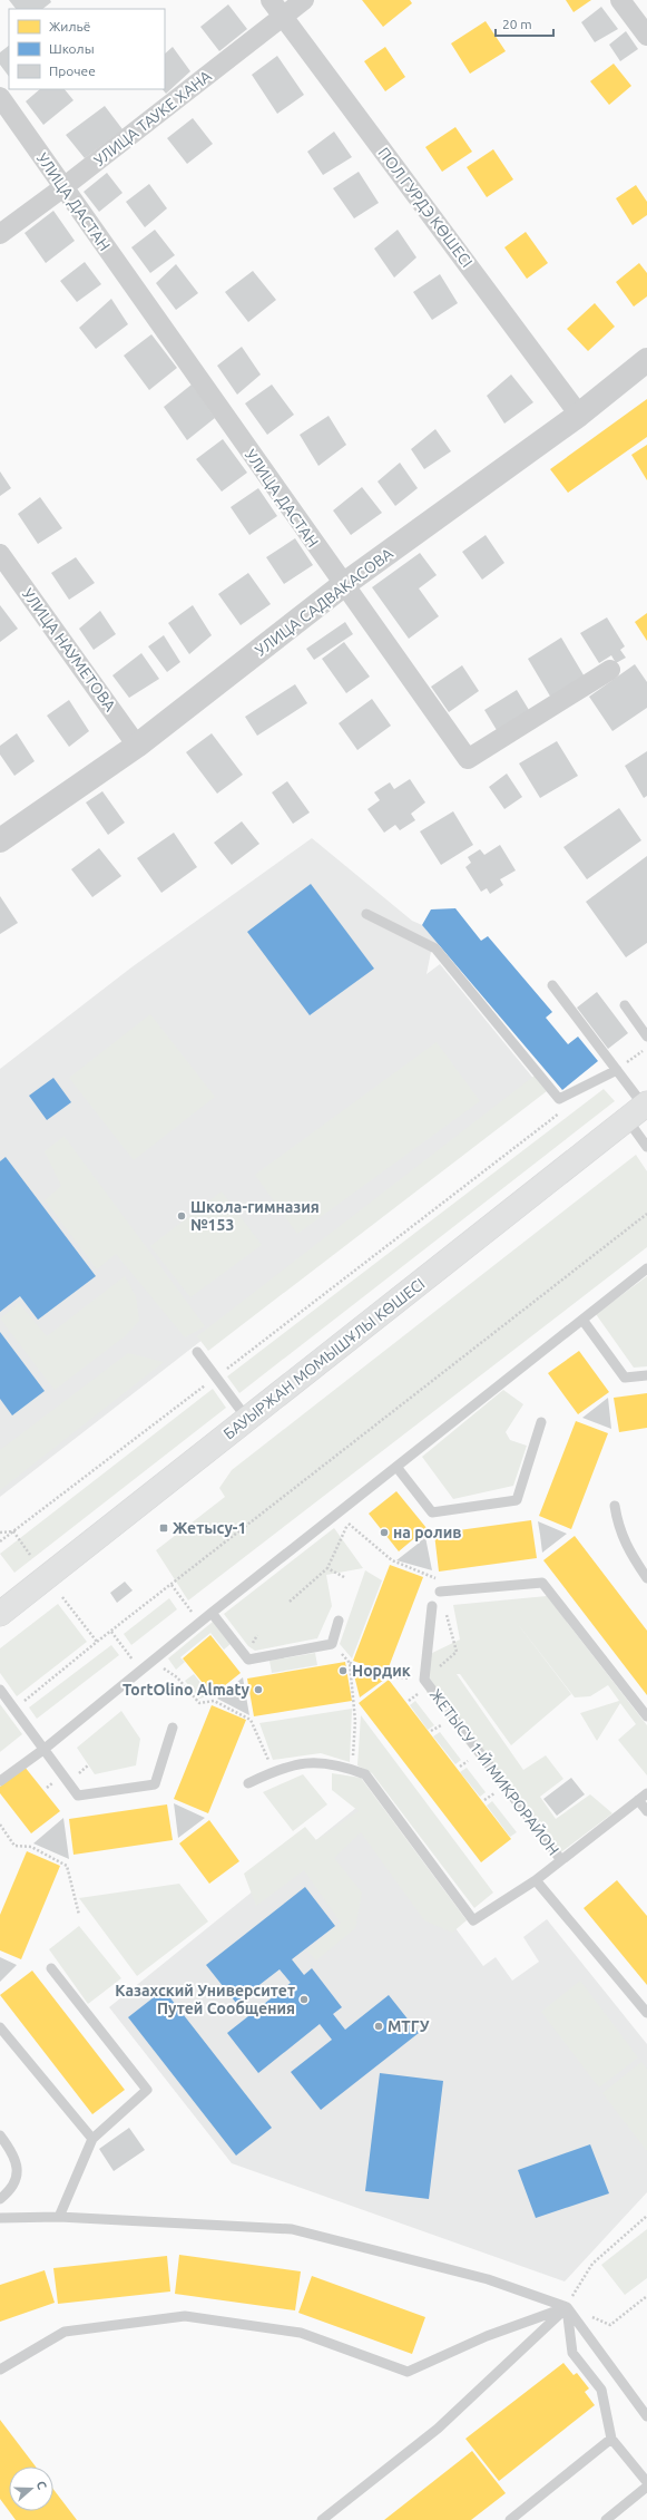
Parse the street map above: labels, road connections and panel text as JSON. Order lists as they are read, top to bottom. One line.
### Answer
{"streets":{"main road":["БАУЫРЖАН МОМЫШҰЛЫ КӨШЕСІ"],"street":["УЛИЦА ТАУКЕ ХАНА","УЛИЦА ДАСТАН","ПОЛ ГУРДЭ КӨШЕСІ","УЛИЦА САДВАКАСОВА","УЛИЦА НАУМЕТОВА"],"lane":["ЖЕТЫСУ 1-Й МИКРОРАЙОН"]},"crossings":[["УЛИЦА ТАУКЕ ХАНА","УЛИЦА ДАСТАН"],["УЛИЦА ТАУКЕ ХАНА","ПОЛ ГУРДЭ КӨШЕСІ"],["УЛИЦА ДАСТАН","УЛИЦА САДВАКАСОВА"],["ПОЛ ГУРДЭ КӨШЕСІ","УЛИЦА САДВАКАСОВА"],["УЛИЦА САДВАКАСОВА","УЛИЦА НАУМЕТОВА"]],"places":{"other":["Школа-гимназия №153","на ролив","Нордик","TortOlino Almaty","Казахский Университет Путей Сообщения","МТГУ"],"transit":["Жетысу-1"]},"legend":["Жильё","Школы","Прочее"],"scale_bar":"20 m","north":"right"}
